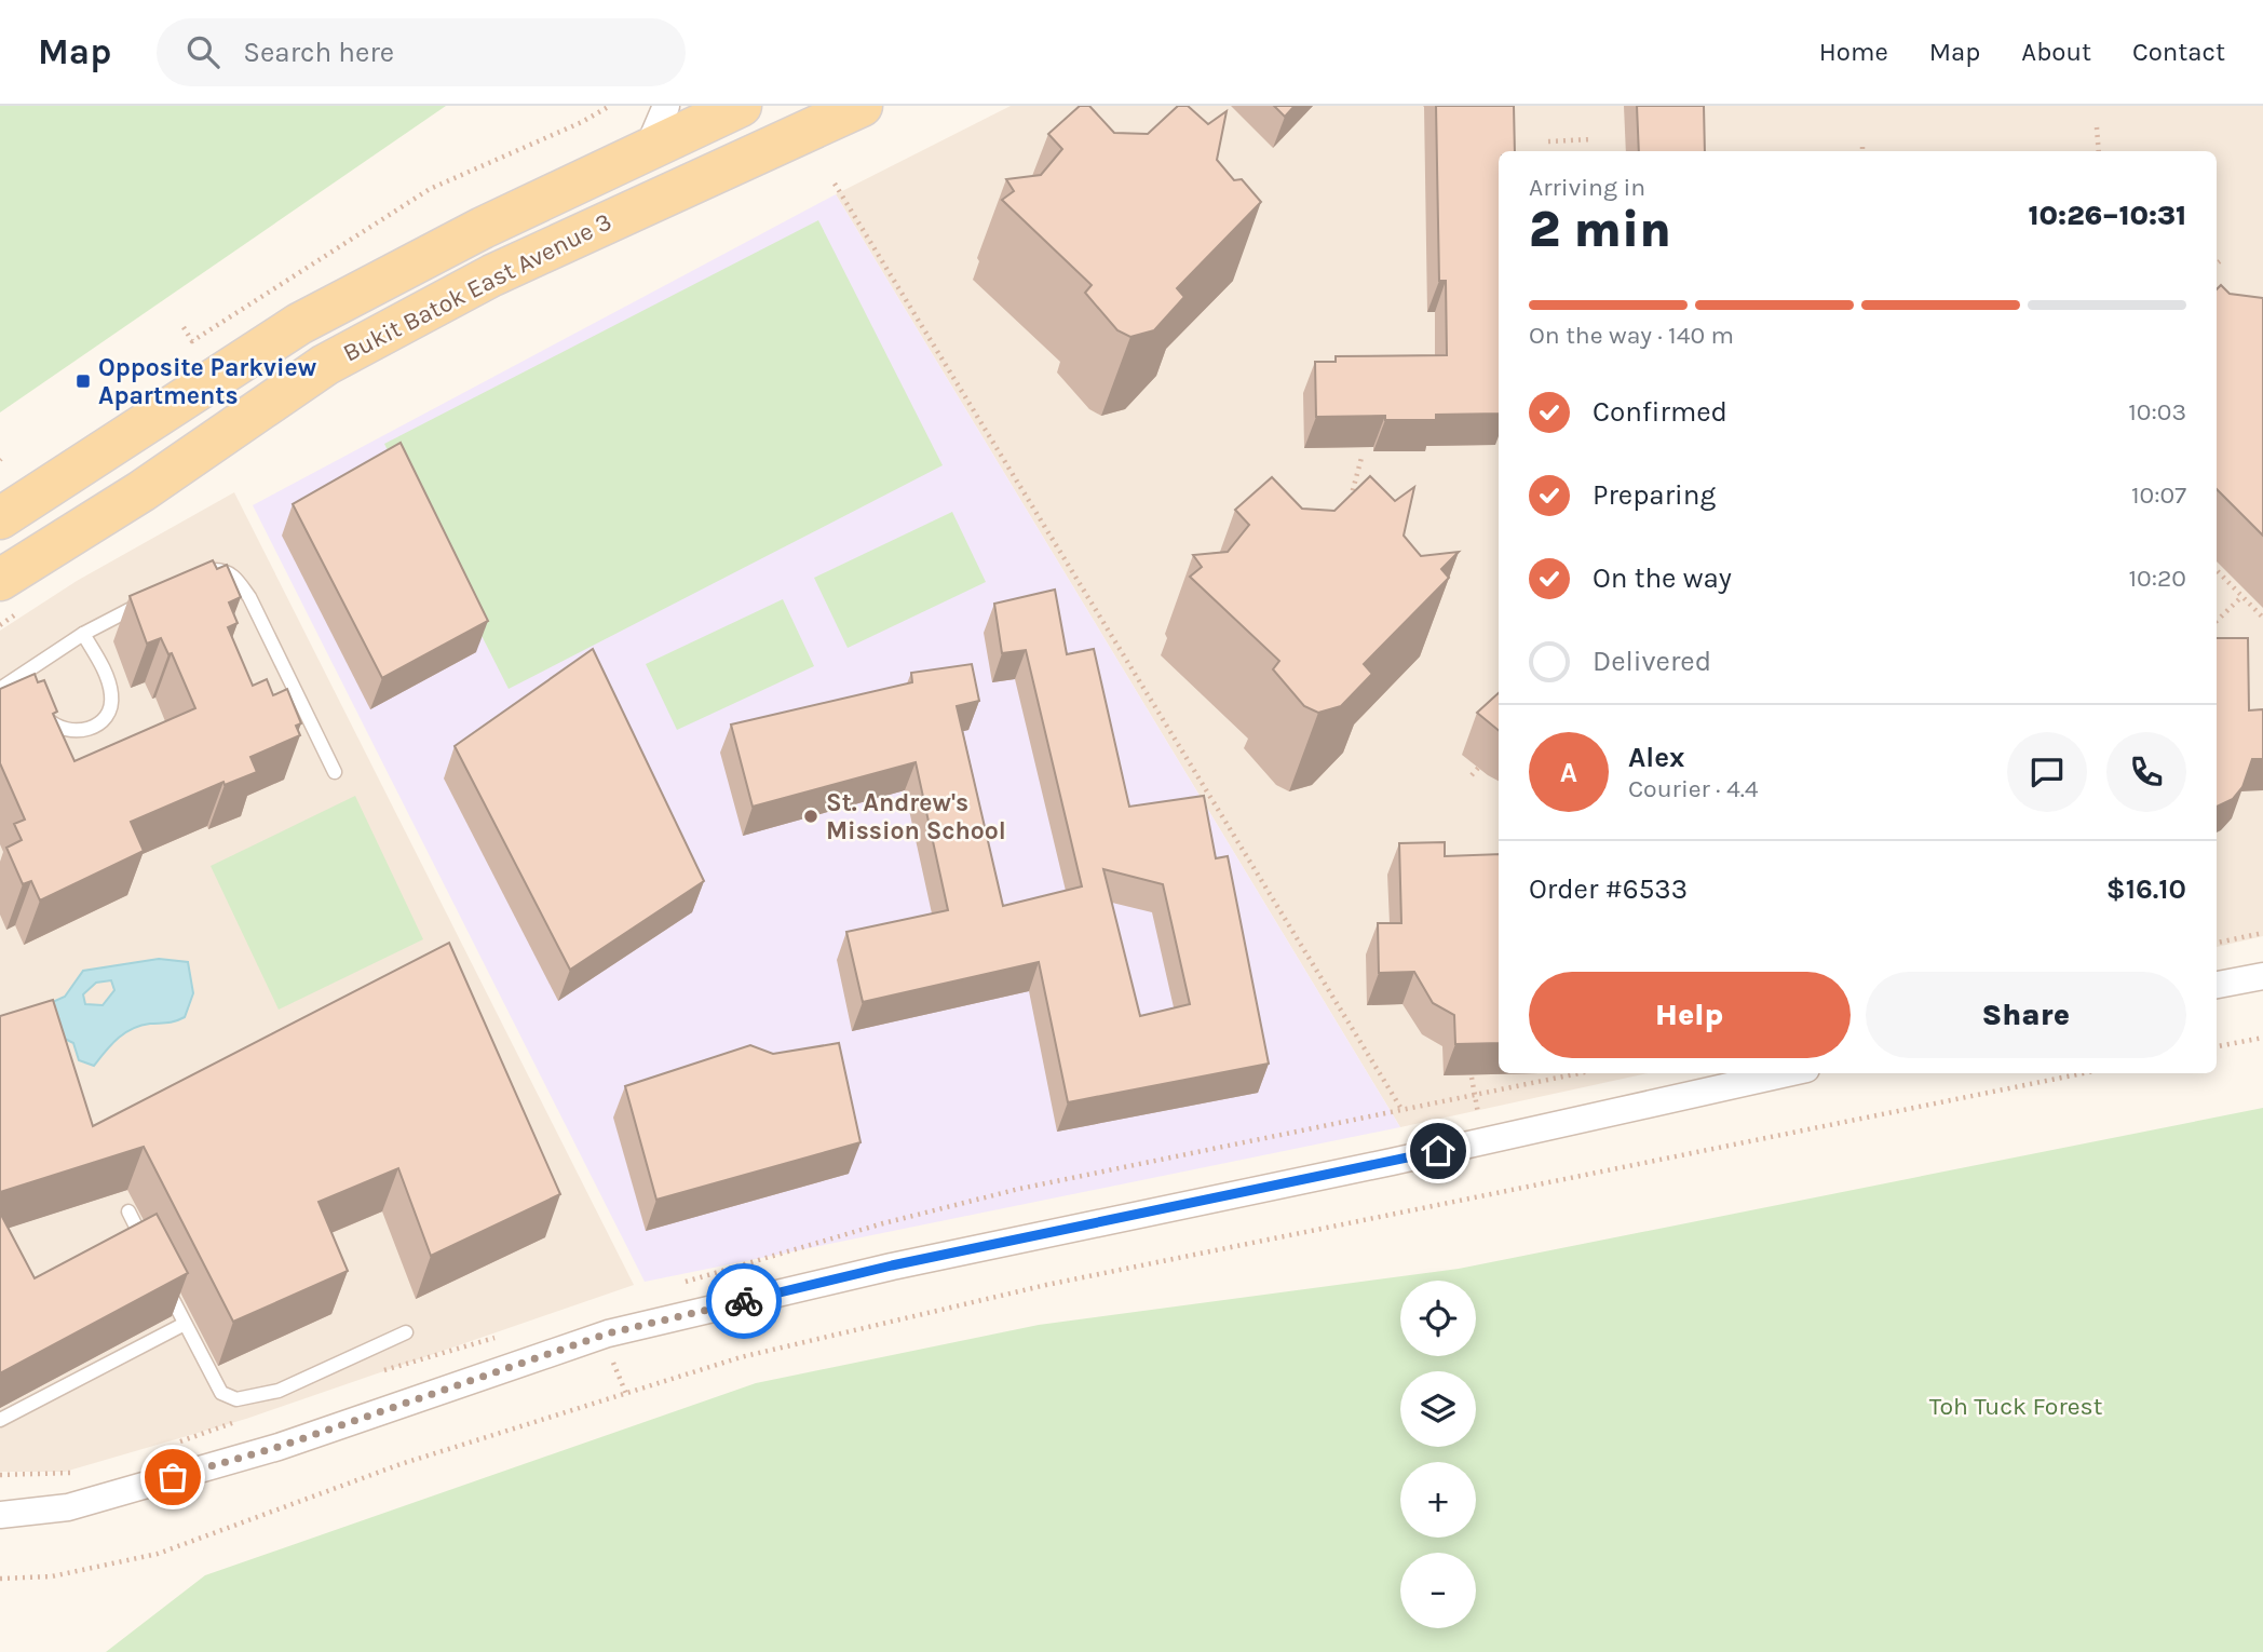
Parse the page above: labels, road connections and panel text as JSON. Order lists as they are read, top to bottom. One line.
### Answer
{"streets":{"main road":["Bukit Batok East Avenue 3"]},"parks":["Toh Tuck Forest"],"places":{"transit":["Opposite Parkview Apartments"],"other":["St. Andrew's Mission School"]},"page":{"header":"Map","search":"Search here","nav":["Home","Map","About","Contact"],"heading":["2 min","Arriving in","10:26–10:31"],"panel":["Alex","Courier · 4.4","Order #6533","$16.10"],"bar":"On the way · 140 m","list":[["Confirmed","10:03"],["Preparing","10:07"],["On the way","10:20"],"Delivered"],"round":"A","buttons":["Help","Share"],"map_buttons":["+","−"]}}
